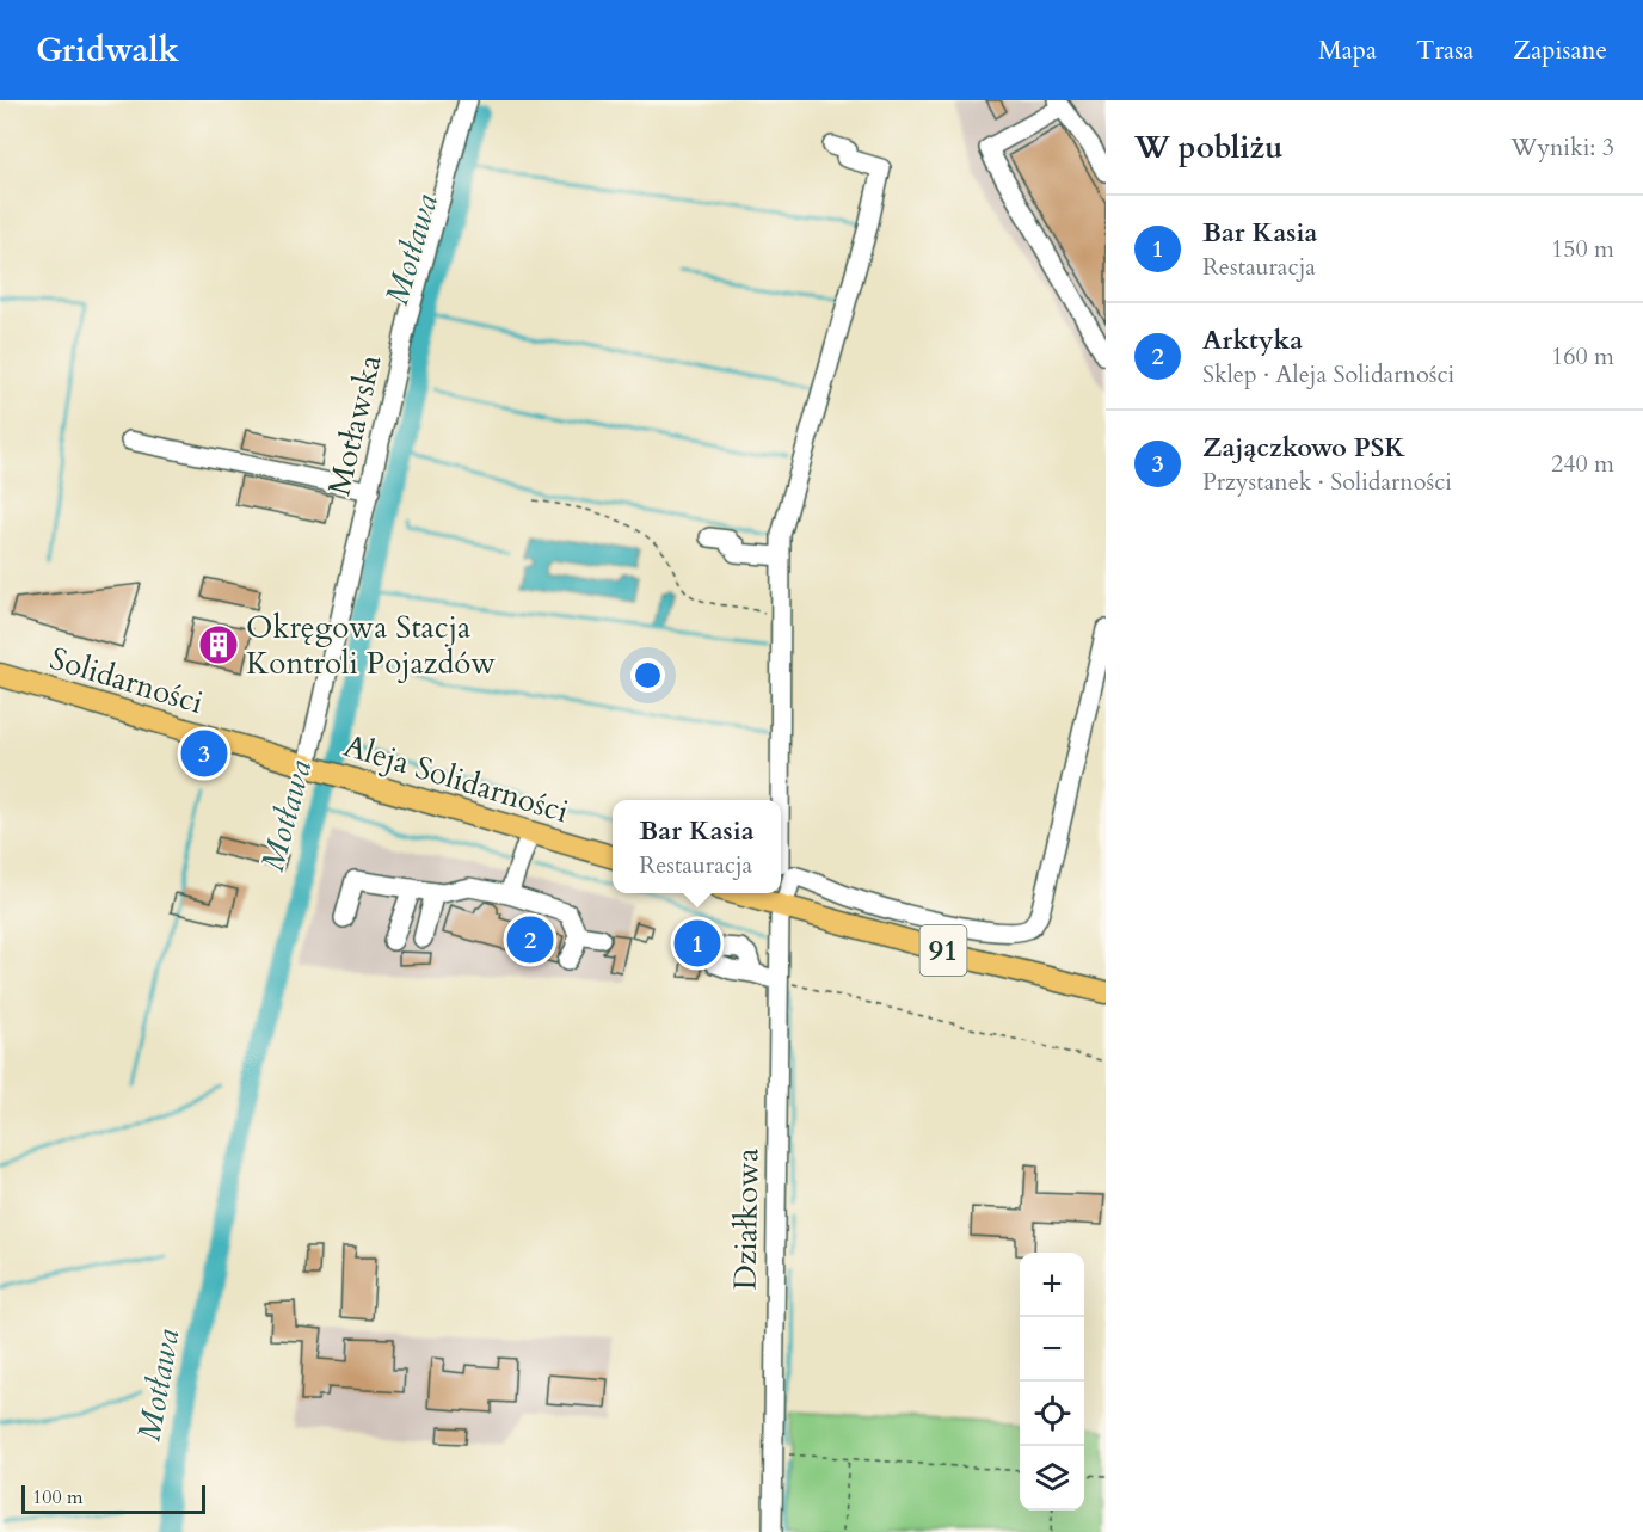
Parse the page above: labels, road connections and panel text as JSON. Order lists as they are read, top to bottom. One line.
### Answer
{"streets":{"main road":["Solidarności","Aleja Solidarności","91"],"street":["Motławska","Działkowa"]},"crossings":[["Motławska","Solidarności"],["Motławska","Aleja Solidarności"],["Solidarności","Aleja Solidarności"],["91","Działkowa"]],"water":["Motława"],"places":{"building":["Okręgowa Stacja Kontroli Pojazdów"]},"scale_bar":"100 m","page":{"header":"Gridwalk","nav":["Mapa","Trasa","Zapisane"],"heading":["W pobliżu","Wyniki: 3"],"list":[{"mark":"1","name":"Bar Kasia","note":"Restauracja","value":"150 m"},{"mark":"2","name":"Arktyka","note":"Sklep · Aleja Solidarności","value":"160 m"},{"mark":"3","name":"Zajączkowo PSK","note":"Przystanek · Solidarności","value":"240 m"}],"pins":["3","2","1"],"popup":["Bar Kasia","Restauracja"],"map_buttons":["+","−"],"scale":"100 m"}}
